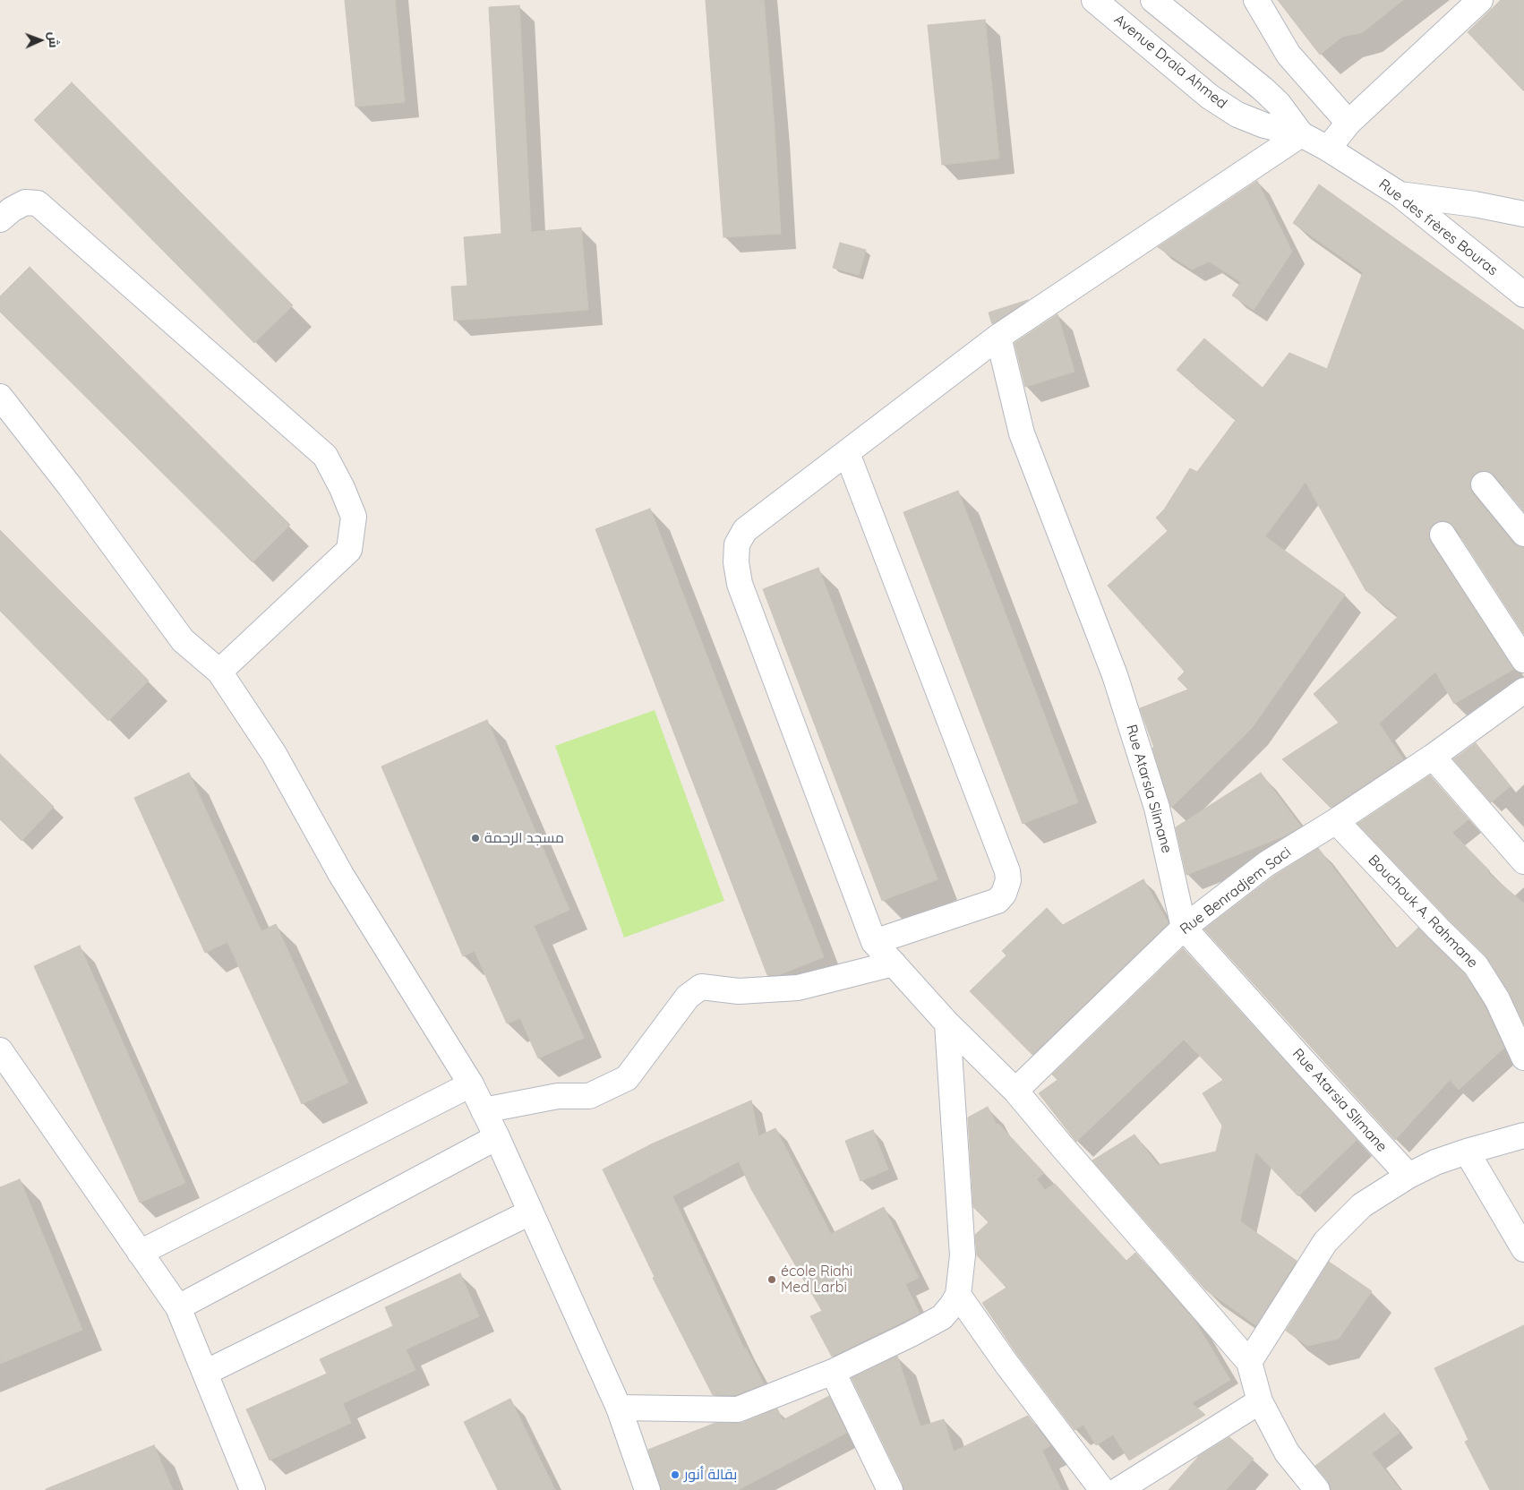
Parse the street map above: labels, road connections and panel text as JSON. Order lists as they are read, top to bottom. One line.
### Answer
{"streets":{"street":["Avenue Draia Ahmed","Rue des frères Bouras","Rue Atarsia Slimane","Rue Benradjem Saci","Bouchouk A. Rahmane"]},"crossings":[["Avenue Draia Ahmed","Rue des frères Bouras"],["Rue Atarsia Slimane","Rue Benradjem Saci"],["Rue Benradjem Saci","Bouchouk A. Rahmane"]],"places":["مسجد الرحمة","école Riahi Med Larbi","بقالة أنور"],"north":"right"}
